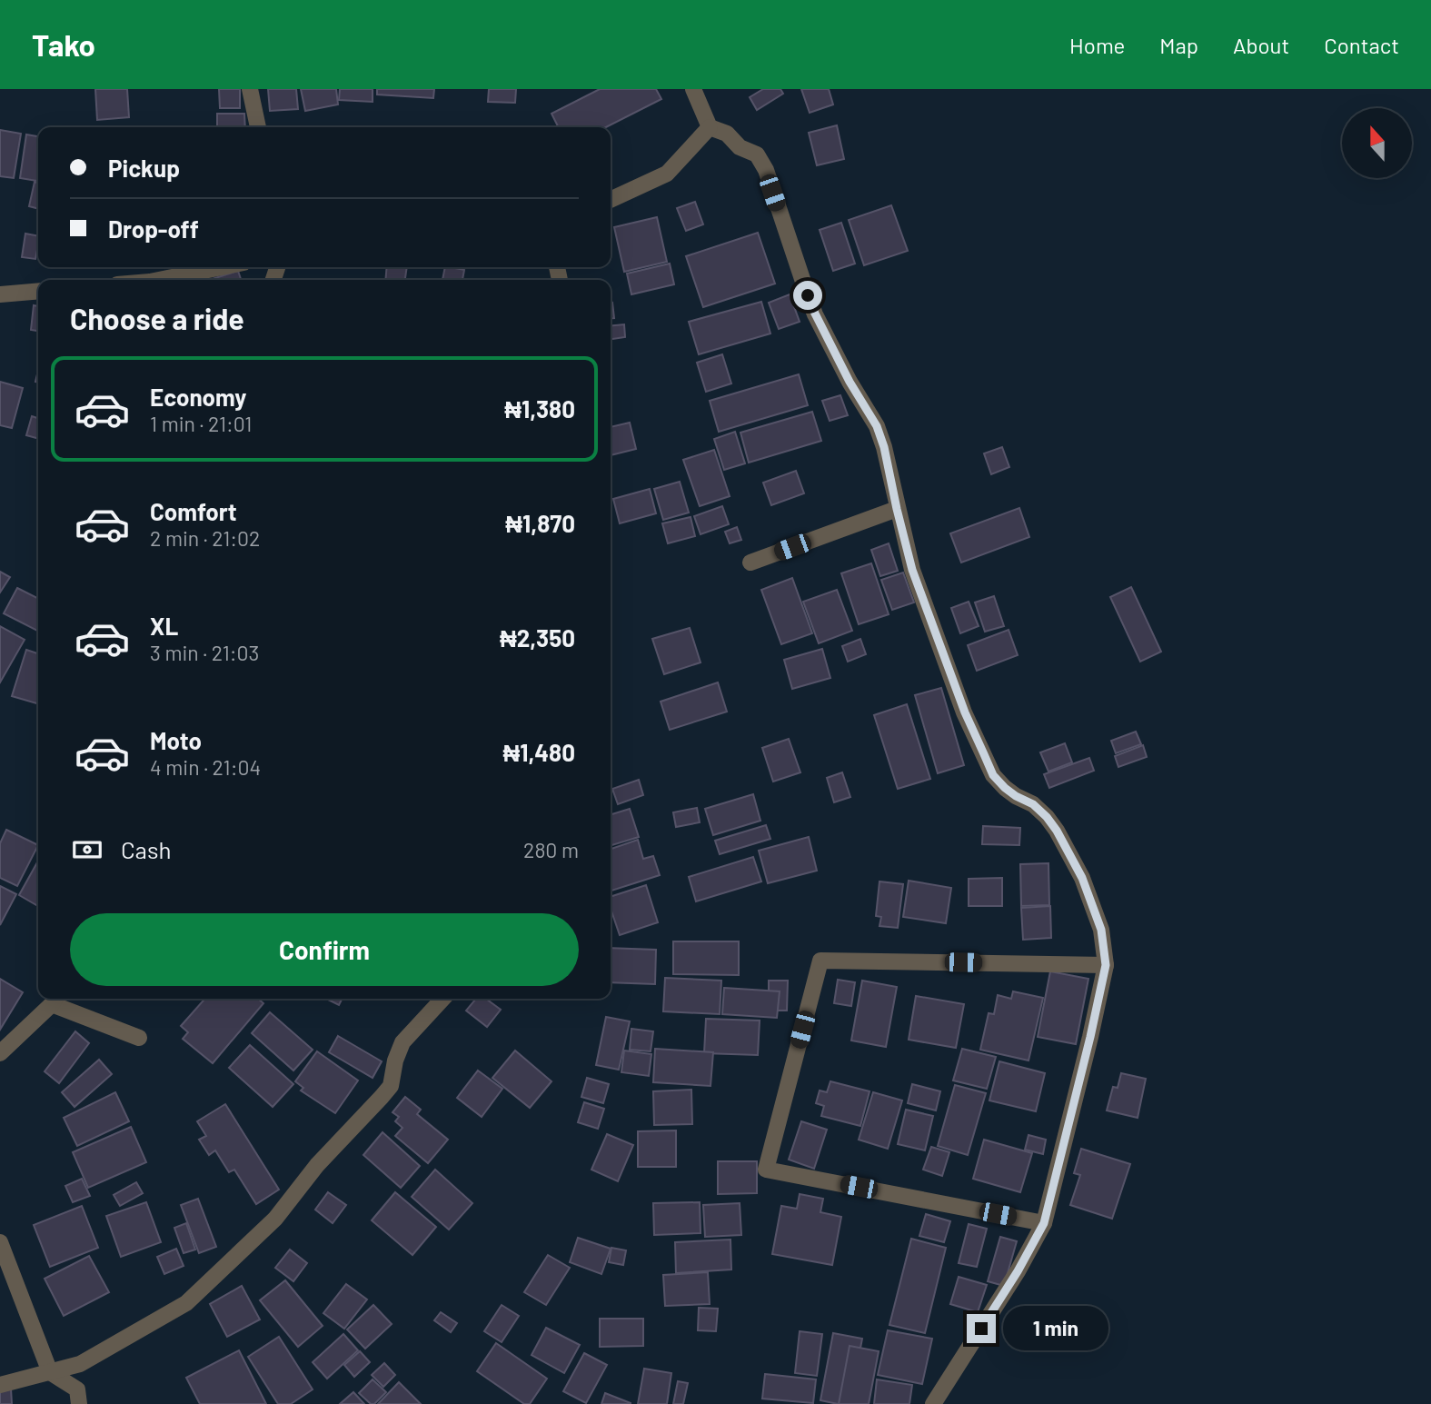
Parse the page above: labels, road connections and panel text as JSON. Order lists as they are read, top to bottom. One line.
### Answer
{"north":"top","page":{"header":"Tako","nav":["Home","Map","About","Contact"],"banner":["Pickup","Drop-off"],"heading":"Choose a ride","list":[{"name":"Economy","note":"1 min · 21:01","value":"₦1,380"},{"name":"Comfort","note":"2 min · 21:02","value":"₦1,870"},{"name":"XL","note":"3 min · 21:03","value":"₦2,350"},{"name":"Moto","note":"4 min · 21:04","value":"₦1,480"}],"pay":["Cash","280 m"],"buttons":"Confirm","bubble":"1 min"}}
